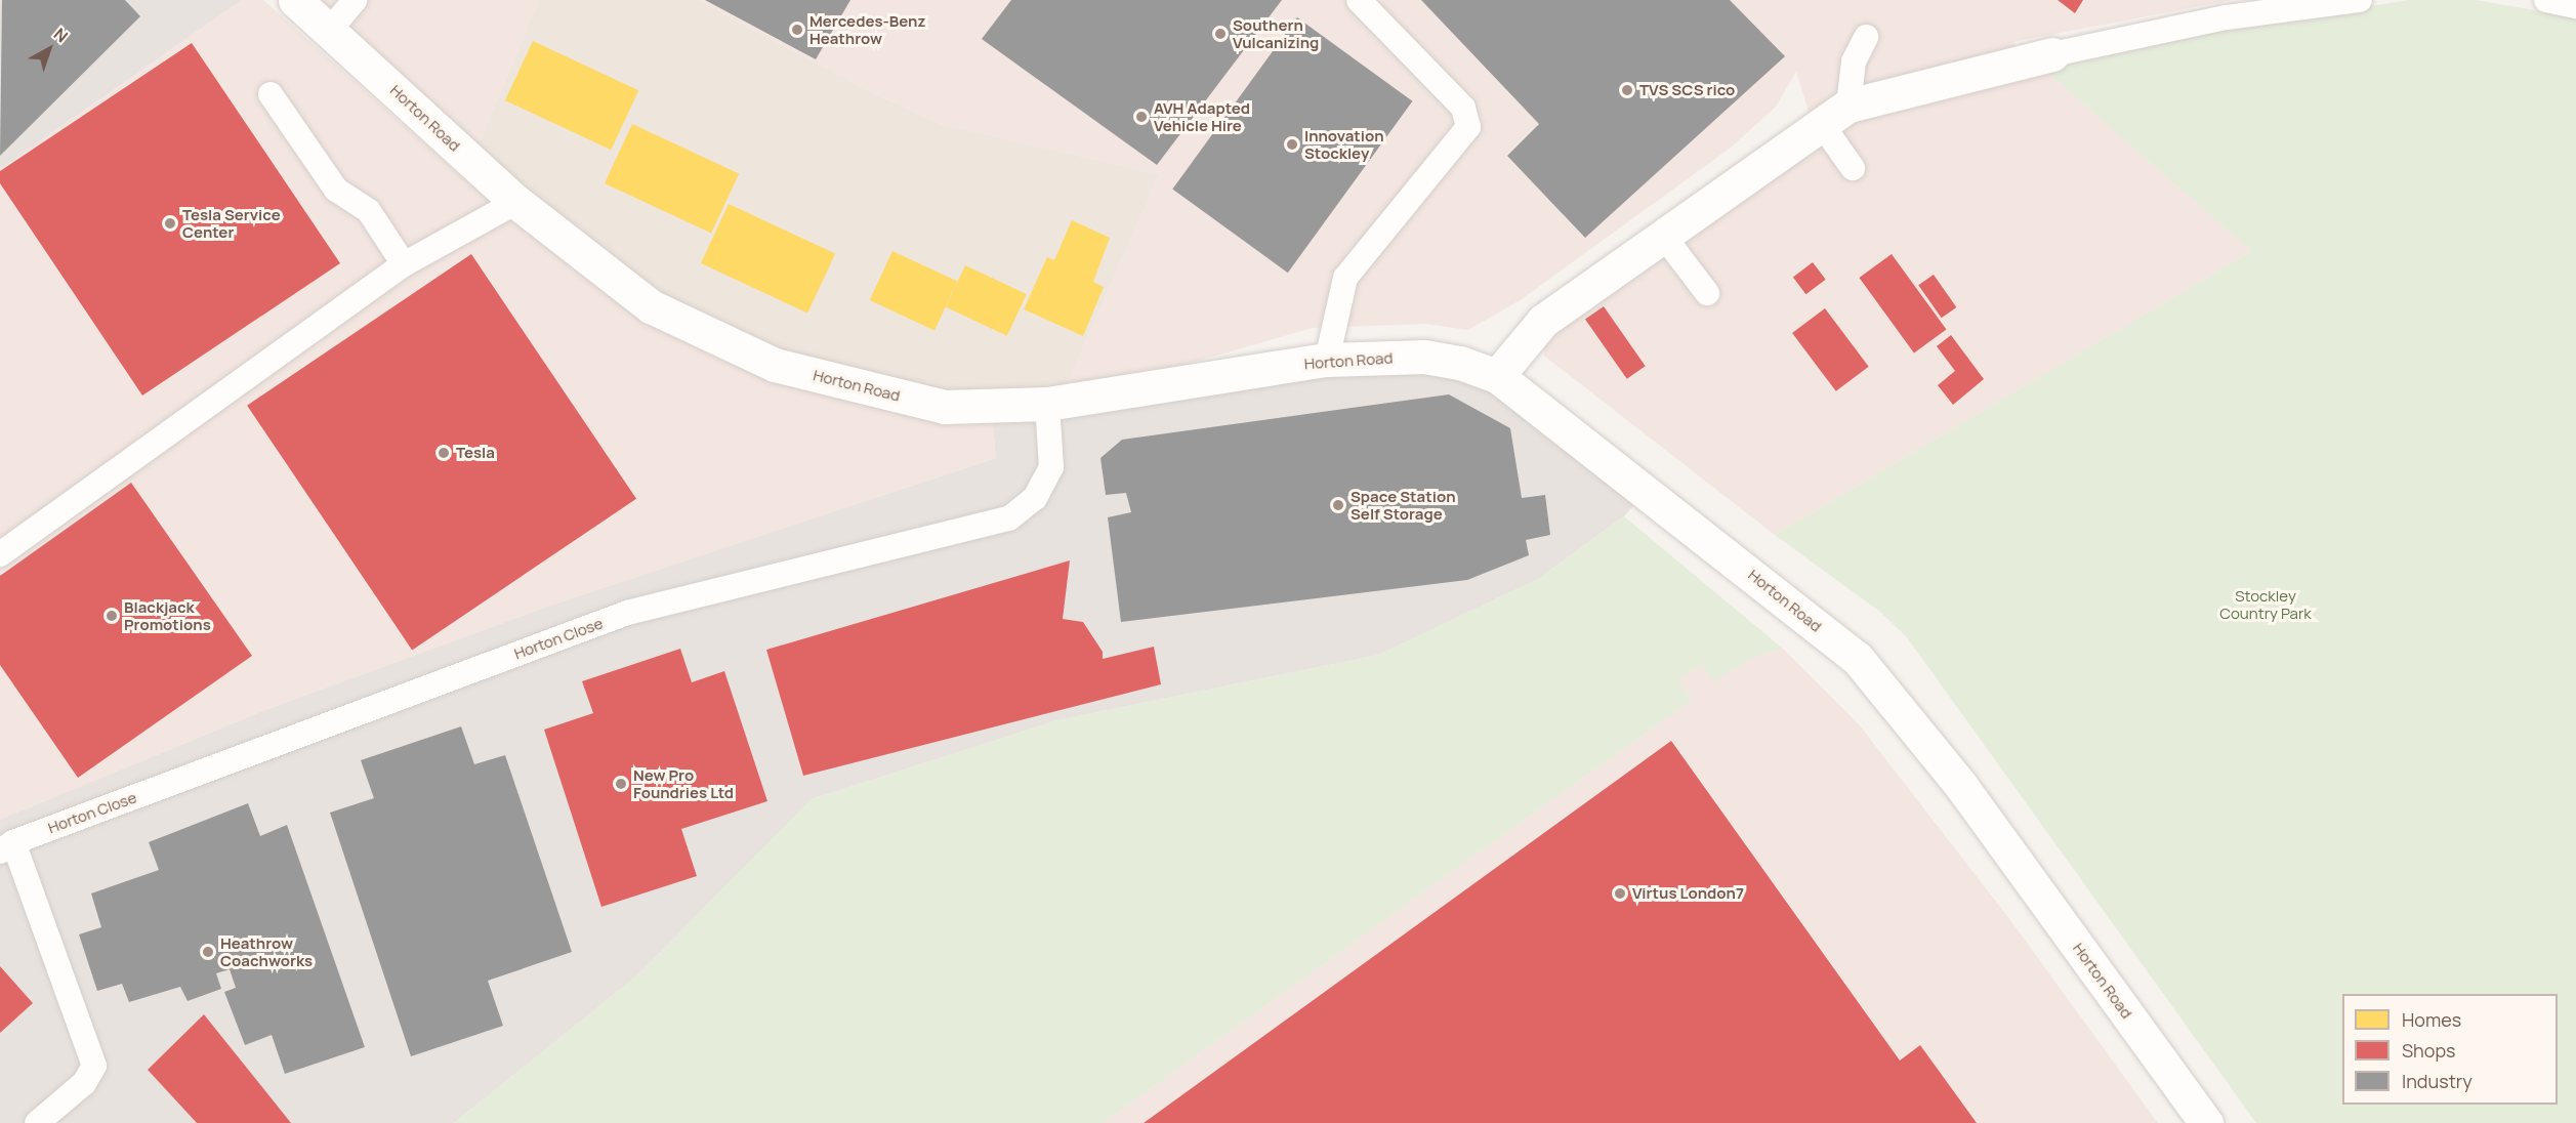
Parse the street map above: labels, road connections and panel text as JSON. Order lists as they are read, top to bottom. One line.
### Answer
{"streets":{"street":["Horton Road"],"lane":["Horton Close"]},"crossings":[["Horton Road","Horton Close"]],"parks":["Stockley Country Park"],"places":["Mercedes-Benz Heathrow","Southern Vulcanizing","TVS SCS rico","AVH Adapted Vehicle Hire","Innovation Stockley","Tesla Service Center","Tesla","Space Station Self Storage","Blackjack Promotions","New Pro Foundries Ltd","Virtus London7","Heathrow Coachworks"],"legend":["Homes","Shops","Industry"],"north":"top right"}
